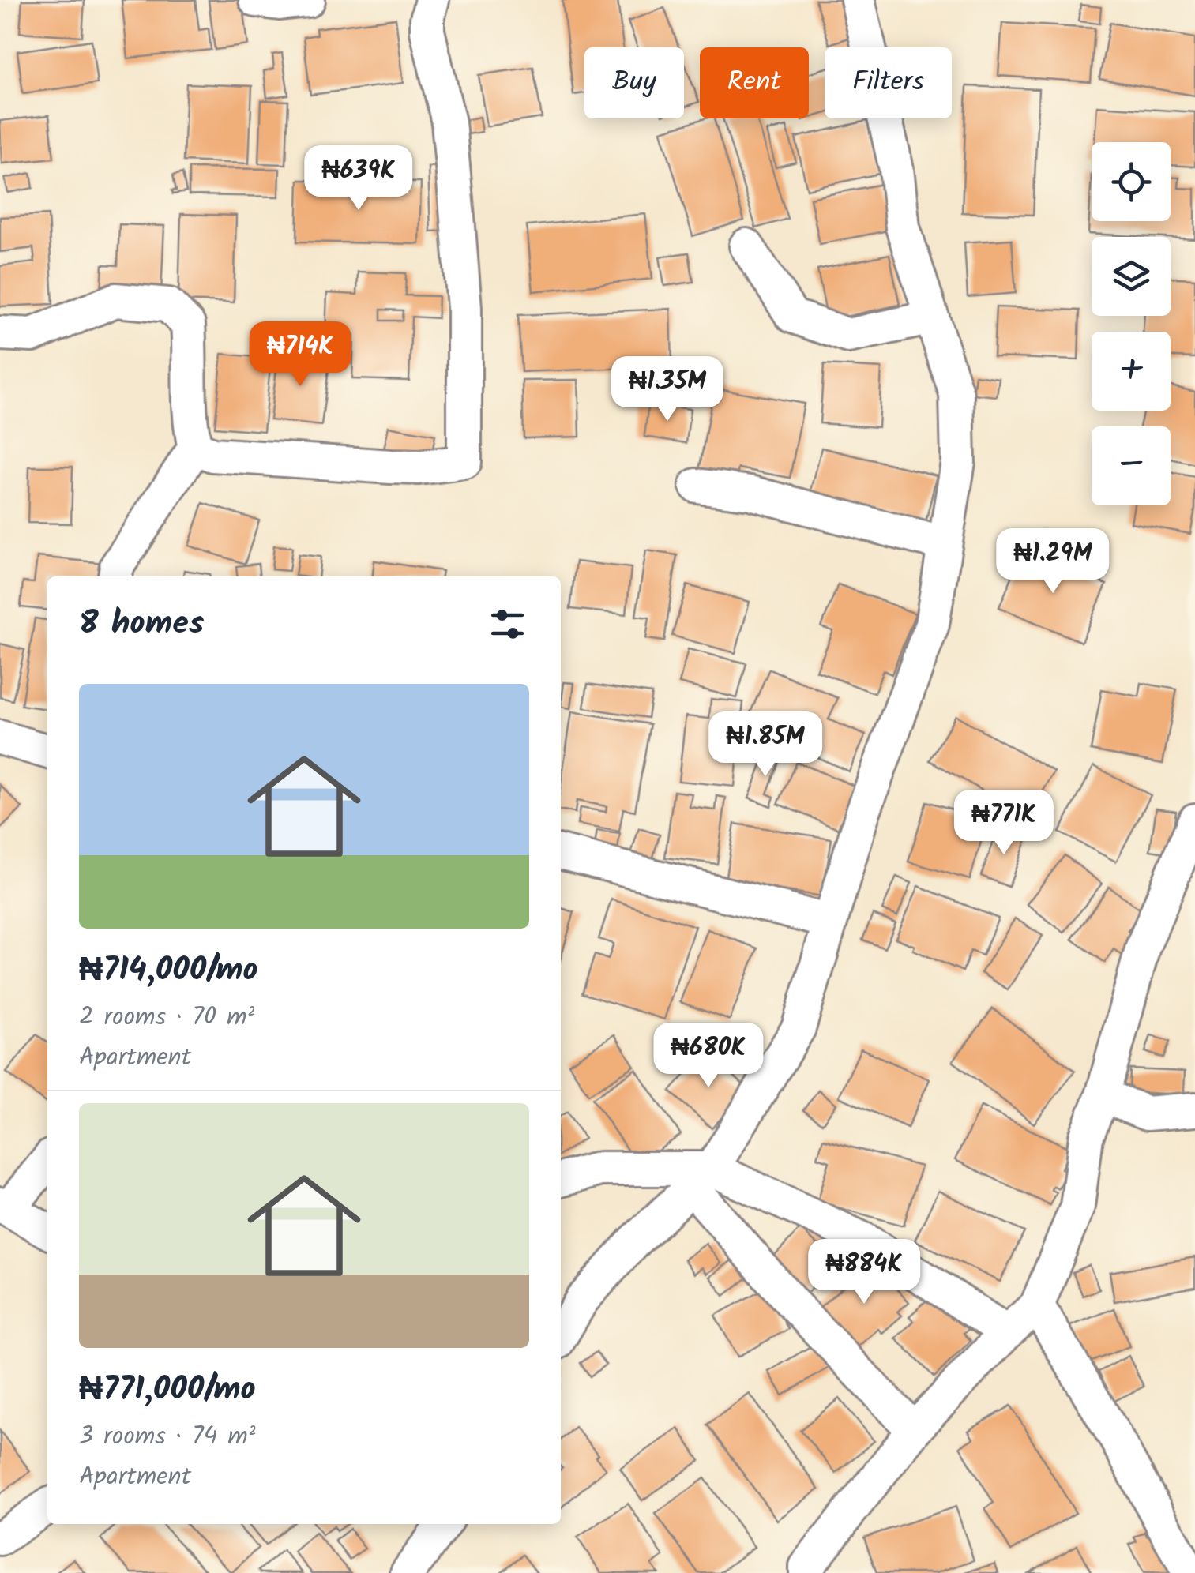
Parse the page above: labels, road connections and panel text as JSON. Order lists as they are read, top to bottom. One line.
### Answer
{"page":{"chip":["Buy","Rent","Filters"],"map_buttons":["+","−"],"price":["₦639K","₦714K","₦1.35M","₦1.29M","₦1.85M","₦771K","₦680K","₦884K"],"heading":"8 homes","list":[{"name":"₦714,000/mo","note":"2 rooms · 70 m² · Apartment"},{"name":"₦771,000/mo","note":"3 rooms · 74 m² · Apartment"}]}}
